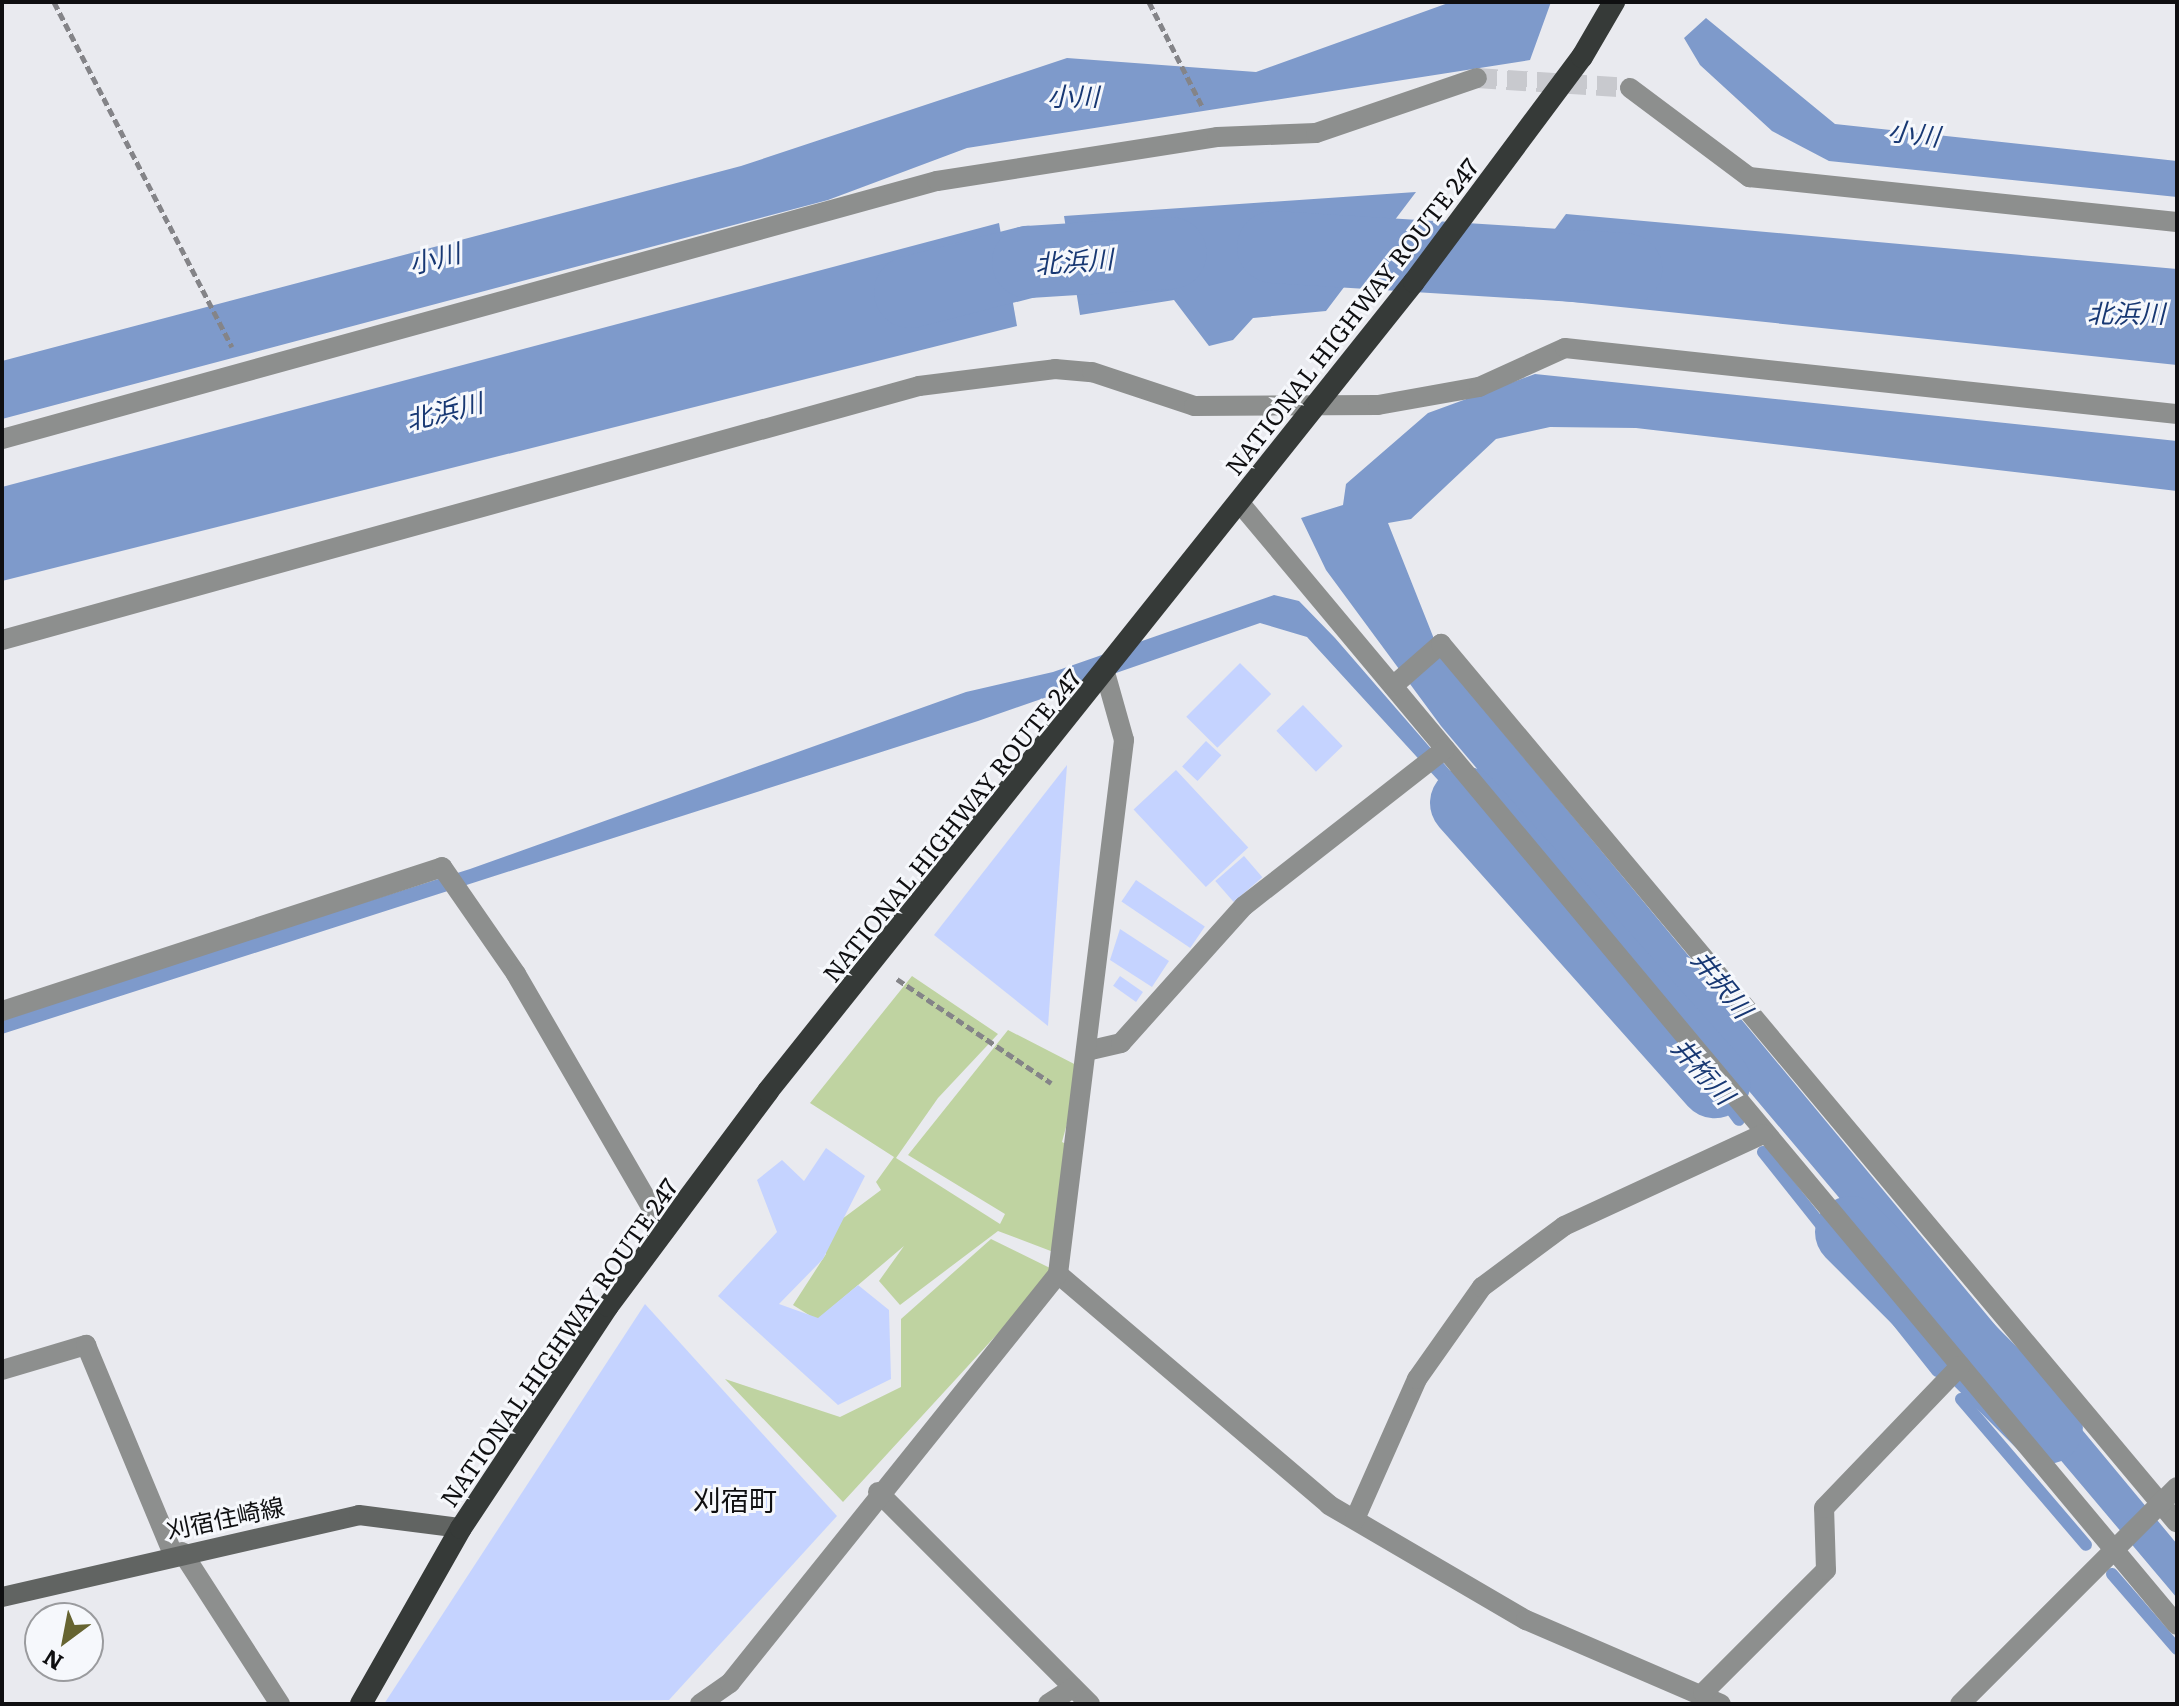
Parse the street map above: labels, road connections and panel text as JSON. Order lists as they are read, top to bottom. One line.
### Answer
{"streets":{"highway":["NATIONAL HIGHWAY ROUTE 247"],"main road":["刈宿住崎線"]},"crossings":[["NATIONAL HIGHWAY ROUTE 247","刈宿住崎線"]],"districts":["刈宿町"],"water":["小川","北浜川","井択川","井桁川"],"north":"bottom left"}
